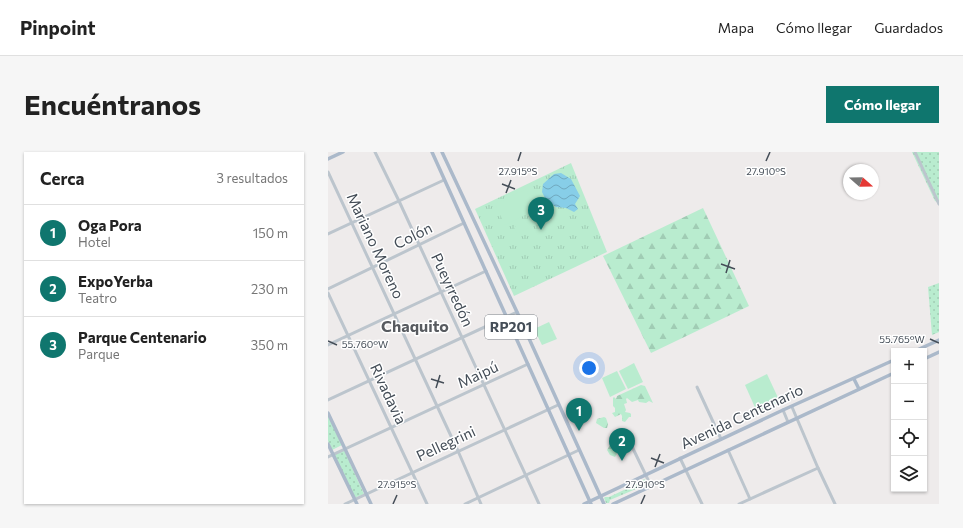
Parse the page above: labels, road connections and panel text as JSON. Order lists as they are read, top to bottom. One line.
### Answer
{"streets":{"main road":["RP201","Avenida Centenario"],"street":["Colón","Mariano Moreno","Pueyrredón","Maipú","Rivadavia","Pellegrini"]},"crossings":[["Colón","Mariano Moreno"],["Colón","Pueyrredón"],["Colón","RP201"],["Mariano Moreno","Maipú"],["Mariano Moreno","Pellegrini"],["Pueyrredón","Maipú"],["Pueyrredón","Pellegrini"],["RP201","Maipú"],["RP201","Avenida Centenario"],["RP201","Pellegrini"],["Maipú","Rivadavia"],["Rivadavia","Pellegrini"]],"districts":["Chaquito"],"north":"right","page":{"header":"Pinpoint","nav":["Mapa","Cómo llegar","Guardados"],"buttons":"Cómo llegar","title":"Encuéntranos","heading":["Cerca","3 resultados"],"pins":["3","1","2"],"list":[{"mark":"1","name":"Oga Pora","note":"Hotel","value":"150 m"},{"mark":"2","name":"ExpoYerba","note":"Teatro","value":"230 m"},{"mark":"3","name":"Parque Centenario","note":"Parque","value":"350 m"}],"map_buttons":["+","−"]},"coordinates":["27.915°S","27.910°S","55.765°W","55.760°W"]}
